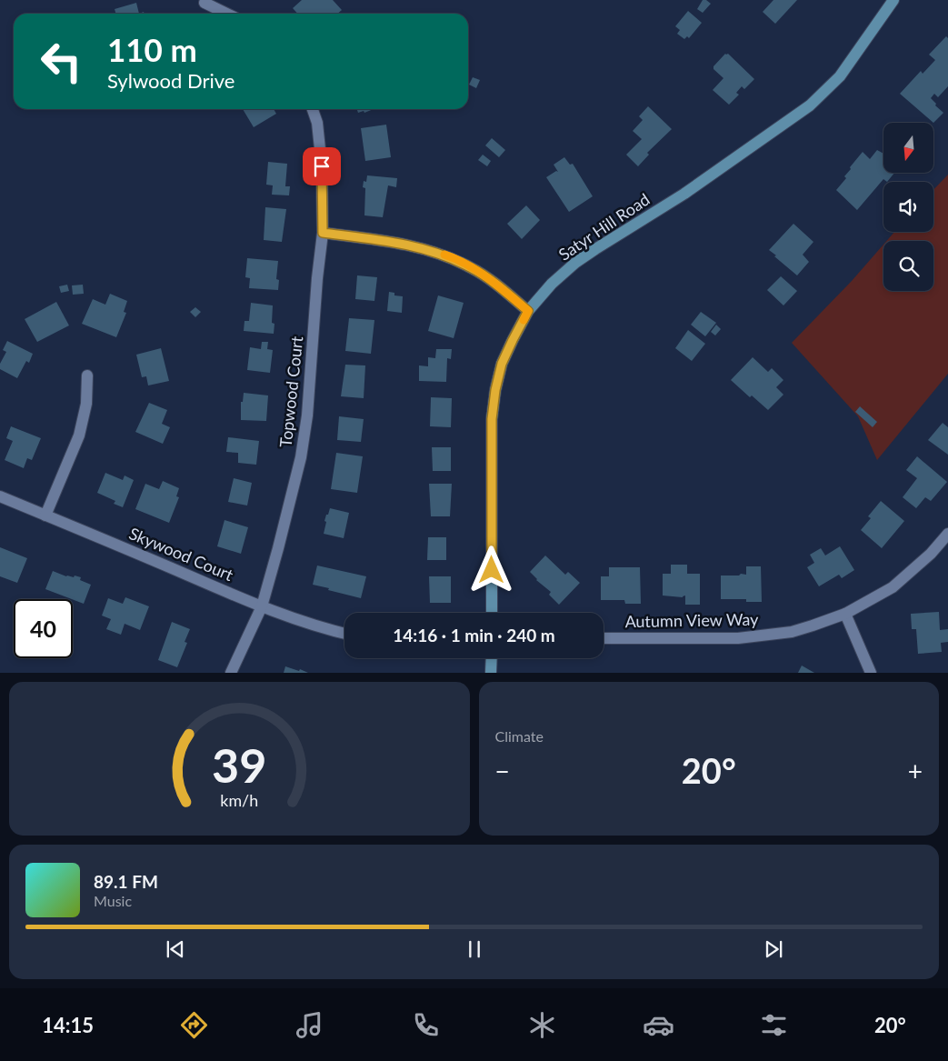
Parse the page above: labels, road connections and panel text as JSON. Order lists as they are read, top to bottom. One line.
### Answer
{"streets":{"street":["Satyr Hill Road","Topwood Court","Skywood Court","Autumn View Way"]},"crossings":[["Topwood Court","Skywood Court"]],"north":"bottom","page":{"turn":["110 m","Sylwood Drive"],"limit":"40","trip":"14:16 · 1 min · 240 m","tile":"Climate","heat":["−","20°","+"],"song":["89.1 FM","Music"],"tabs":["14:15","20°"],"gauge":["39","km/h"]}}
